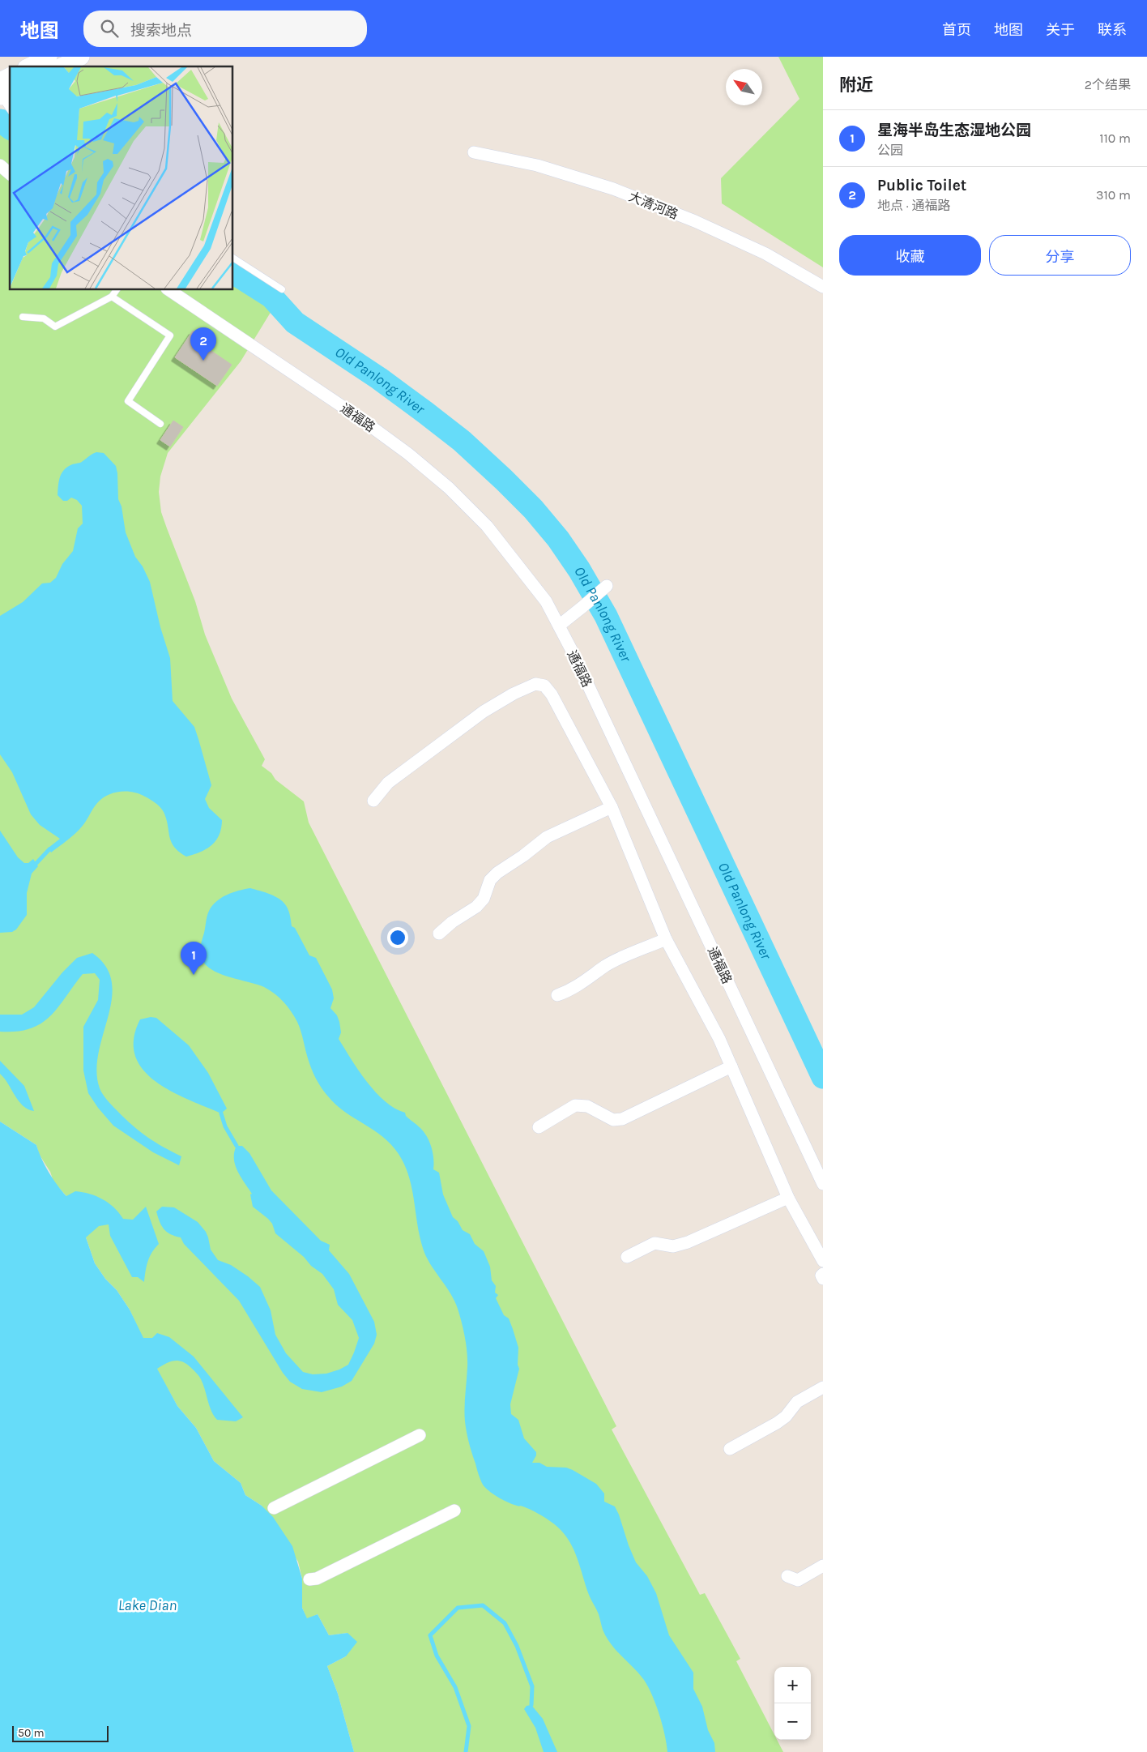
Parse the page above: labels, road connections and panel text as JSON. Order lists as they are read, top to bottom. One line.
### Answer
{"streets":{"street":["大清河路","通福路"]},"water":["Old Panlong River","Lake Dian"],"scale_bar":"50 m","north":"top left","page":{"header":"地图","search":"搜索地点","nav":["首页","地图","关于","联系"],"heading":["附近","2个结果"],"list":[{"mark":"1","name":"星海半岛生态湿地公园","note":"公园","value":"110 m"},{"mark":"2","name":"Public Toilet","note":"地点 · 通福路","value":"310 m"}],"buttons":["收藏","分享"],"pins":["2","1"],"map_buttons":["+","−"],"scale":"50 m"}}
